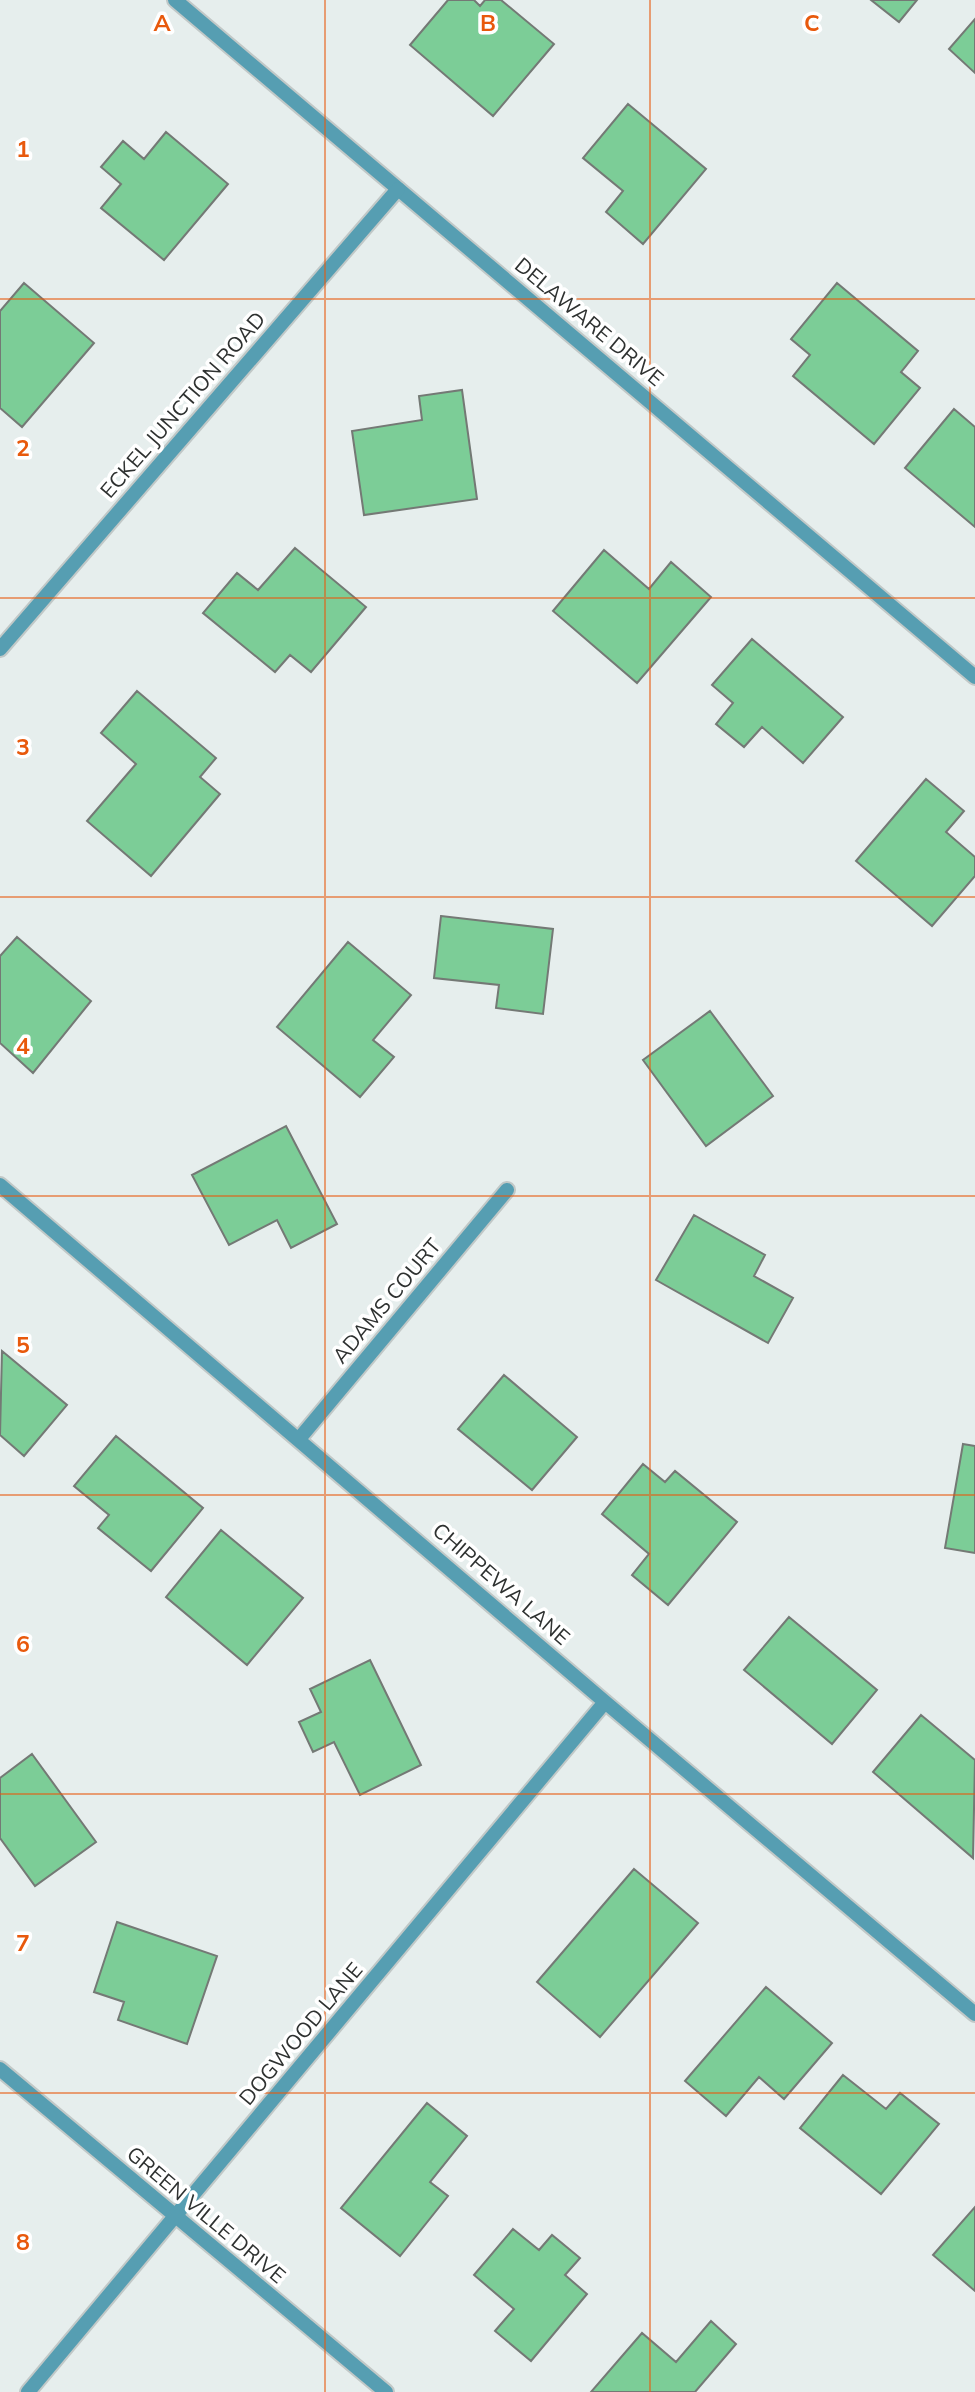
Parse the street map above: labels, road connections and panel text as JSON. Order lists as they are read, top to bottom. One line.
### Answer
{"streets":{"street":["DELAWARE DRIVE","ECKEL JUNCTION ROAD","ADAMS COURT","CHIPPEWA LANE","DOGWOOD LANE","GREEN VILLE DRIVE"]},"crossings":[["DELAWARE DRIVE","ECKEL JUNCTION ROAD"],["ADAMS COURT","CHIPPEWA LANE"],["CHIPPEWA LANE","DOGWOOD LANE"],["DOGWOOD LANE","GREEN VILLE DRIVE"]],"grid":{"columns":["A","B","C"],"rows":["1","2","3","4","5","6","7","8"]}}
